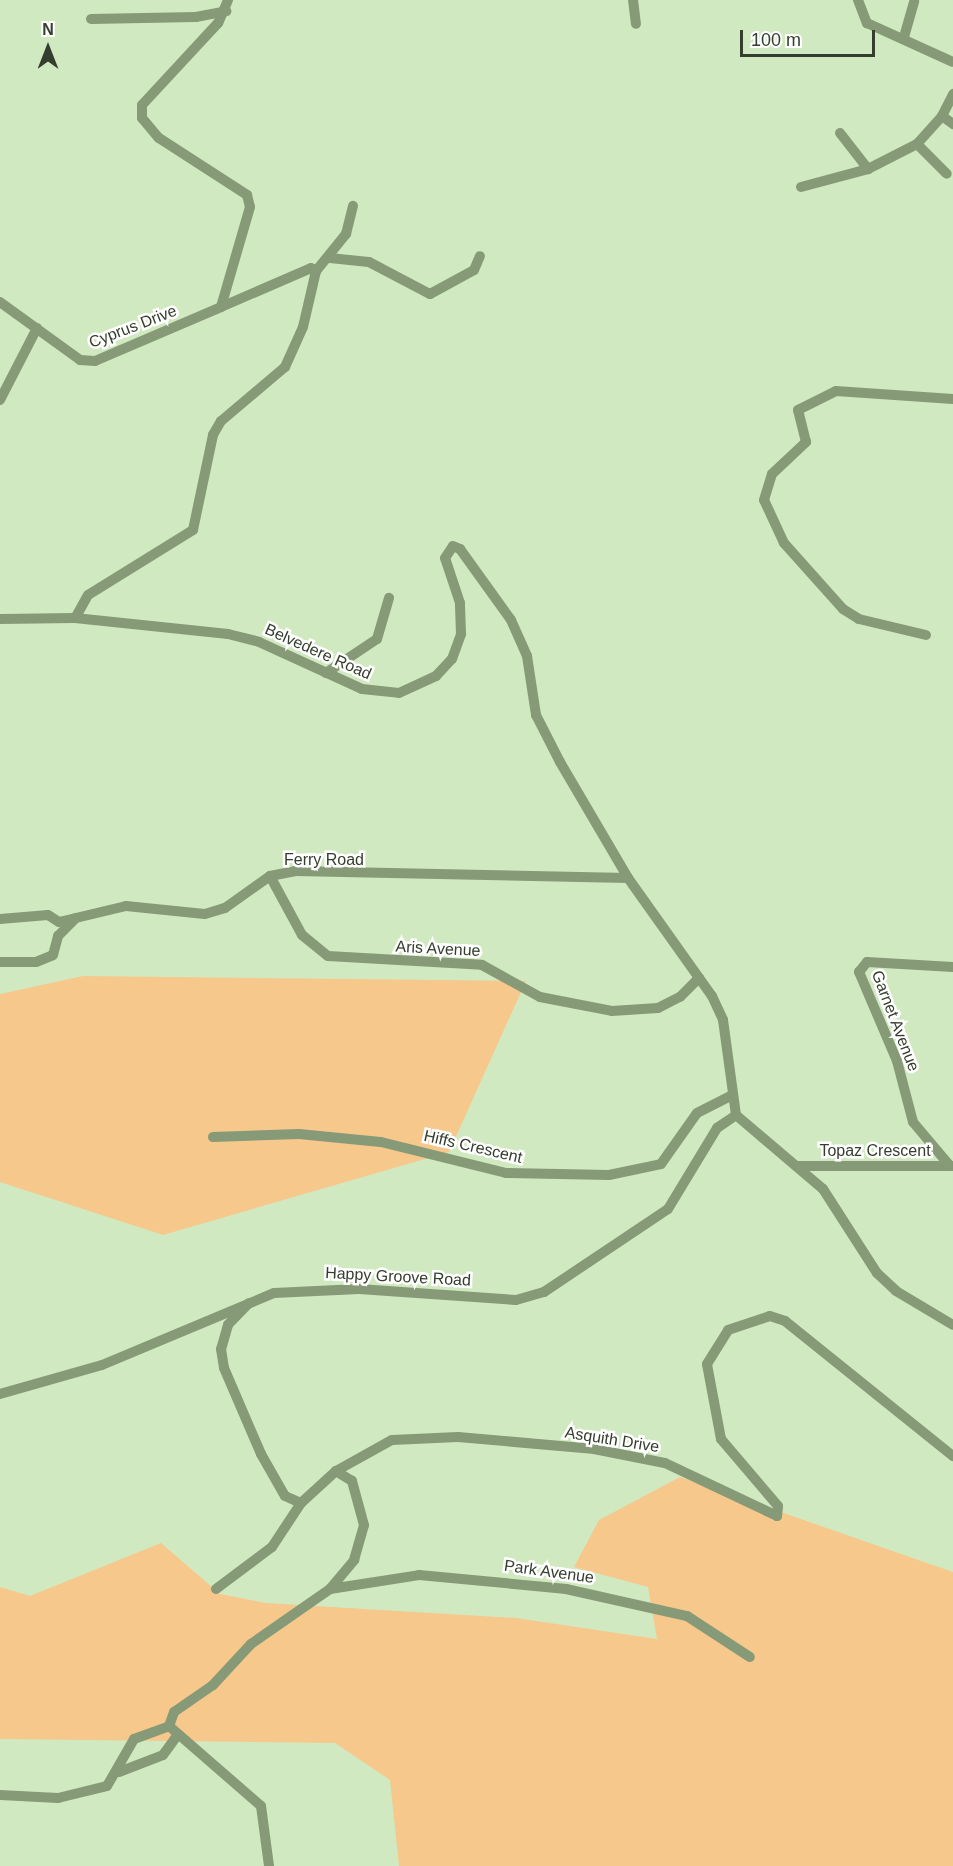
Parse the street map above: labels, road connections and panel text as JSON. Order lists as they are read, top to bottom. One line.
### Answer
{"streets":{"street":["Cyprus Drive","Belvedere Road","Ferry Road","Aris Avenue","Garnet Avenue","Hiffs Crescent","Topaz Crescent","Happy Groove Road","Asquith Drive","Park Avenue"]},"crossings":[["Belvedere Road","Ferry Road"],["Belvedere Road","Aris Avenue"],["Belvedere Road","Hiffs Crescent"],["Belvedere Road","Happy Groove Road"],["Ferry Road","Aris Avenue"],["Garnet Avenue","Topaz Crescent"]],"scale_bar":"100 m","north":"top"}
